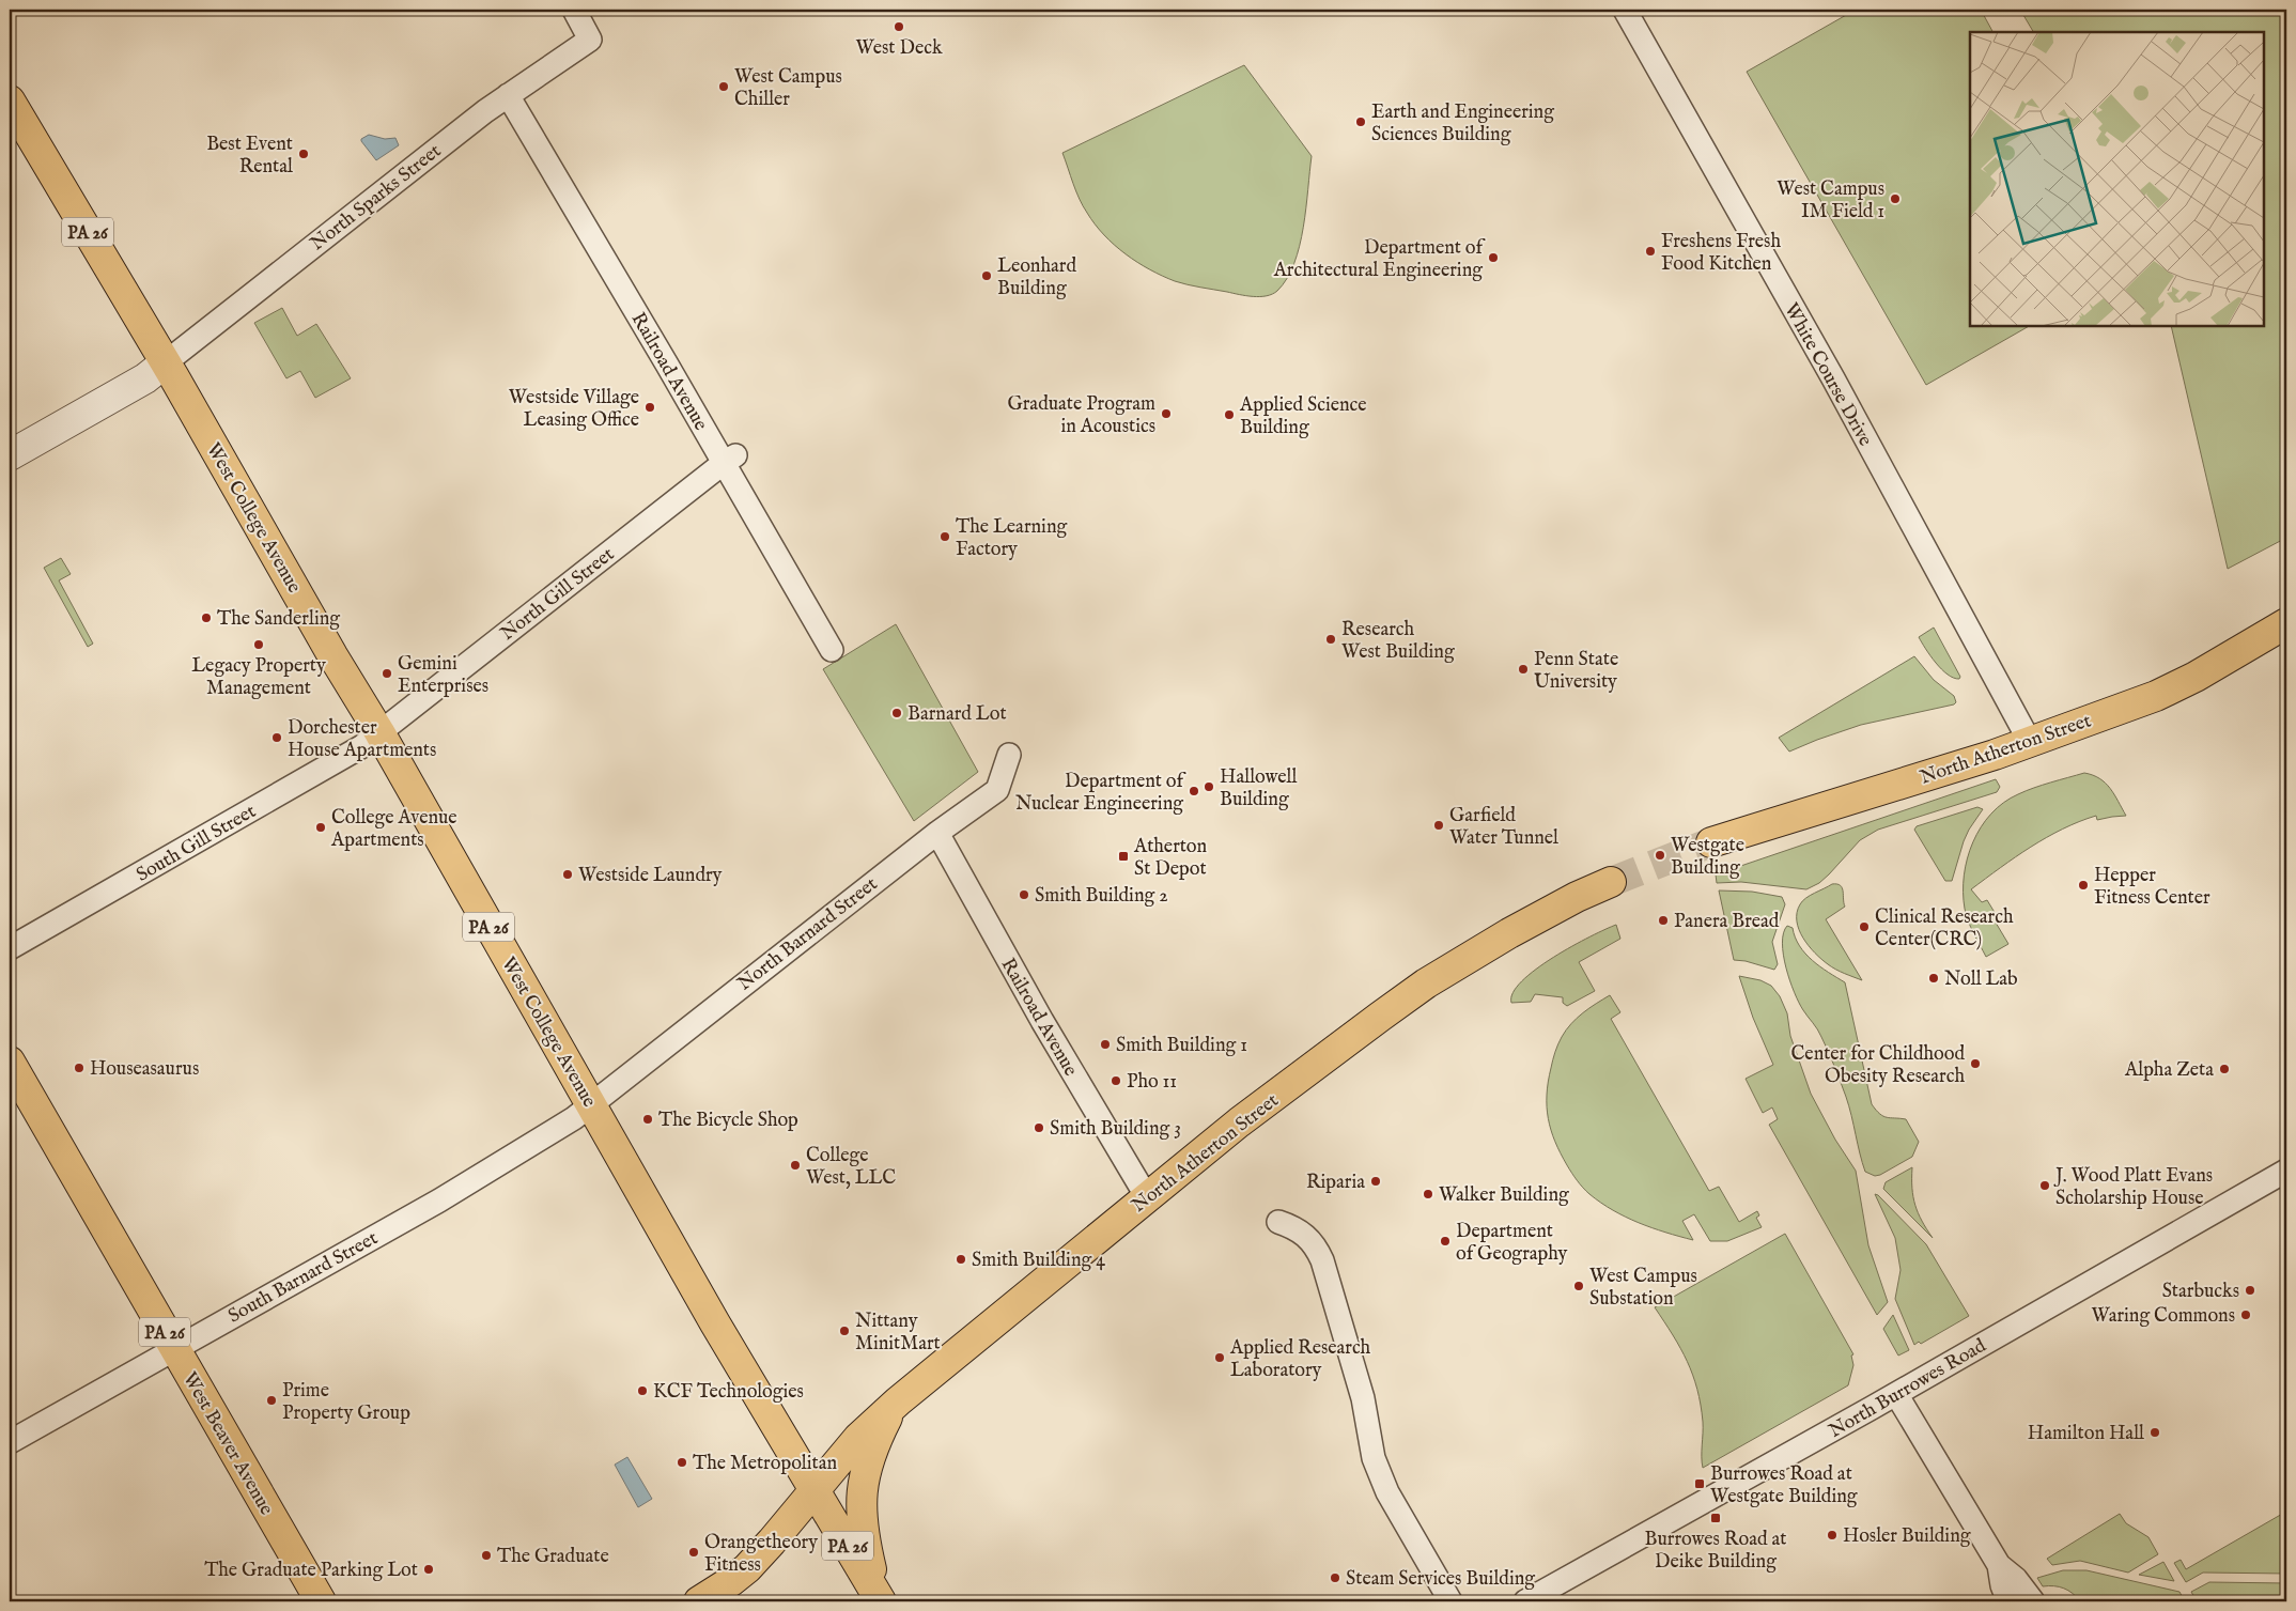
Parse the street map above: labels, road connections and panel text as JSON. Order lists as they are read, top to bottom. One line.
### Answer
{"streets":{"main road":["PA 26","West College Avenue","North Atherton Street","West Beaver Avenue"],"street":["North Sparks Street","Railroad Avenue","White Course Drive","North Gill Street","South Gill Street","North Barnard Street","South Barnard Street","North Burrowes Road"]},"crossings":[["North Sparks Street","Railroad Avenue"],["North Sparks Street","West College Avenue"],["Railroad Avenue","North Gill Street"],["Railroad Avenue","North Atherton Street"],["Railroad Avenue","North Barnard Street"],["White Course Drive","North Atherton Street"],["West College Avenue","North Gill Street"],["West College Avenue","North Atherton Street"],["West College Avenue","South Gill Street"],["West College Avenue","North Barnard Street"],["West College Avenue","South Barnard Street"],["North Gill Street","South Gill Street"],["North Barnard Street","South Barnard Street"],["South Barnard Street","West Beaver Avenue"]],"places":{"other":["West Deck","West Campus Chiller","Earth and Engineering Sciences Building","Best Event Rental","West Campus IM Field 1","Freshens Fresh Food Kitchen","Department of Architectural Engineering","Leonhard Building","Westside Village Leasing Office","Graduate Program in Acoustics","Applied Science Building","The Learning Factory","The Sanderling","Research West Building","Legacy Property Management","Penn State University","Gemini Enterprises","Barnard Lot","Dorchester House Apartments","Hallowell Building","Department of Nuclear Engineering","Garfield Water Tunnel","College Avenue Apartments","Westgate Building","Westside Laundry","Hepper Fitness Center","Smith Building 2","Panera Bread","Clinical Research Center(CRC)","Noll Lab","Smith Building 1","Center for Childhood Obesity Research","Houseasaurus","Alpha Zeta","Pho 11","The Bicycle Shop","Smith Building 3","College West, LLC","Riparia","J. Wood Platt Evans Scholarship House","Walker Building","Department of Geography","Smith Building 4","West Campus Substation","Starbucks","Waring Commons","Nittany MinitMart","Applied Research Laboratory","KCF Technologies","Prime Property Group","Hamilton Hall","The Metropolitan","Hosler Building","Orangetheory Fitness","The Graduate","The Graduate Parking Lot","Steam Services Building"],"transit":["Atherton St Depot","Burrowes Road at Westgate Building","Burrowes Road at Deike Building"]}}
